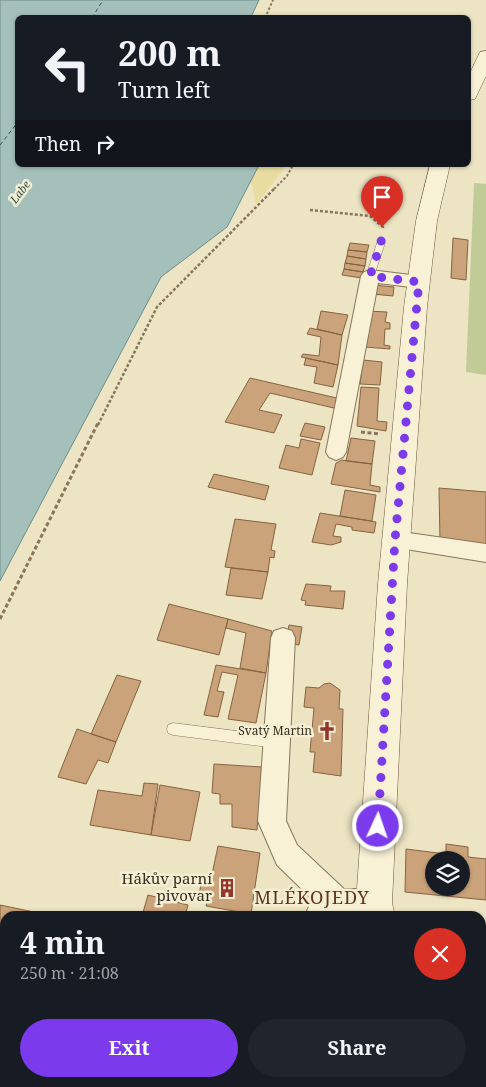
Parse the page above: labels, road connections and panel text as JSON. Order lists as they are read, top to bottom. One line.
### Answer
{"districts":["MLÉKOJEDY"],"water":["Labe"],"places":{"church":["Svatý Martin"],"building":["Hákův parní pivovar"]},"page":{"turn":["200 m","Turn left"],"then":"Then","heading":["4 min","250 m · 21:08"],"buttons":["Exit","Share"]}}
